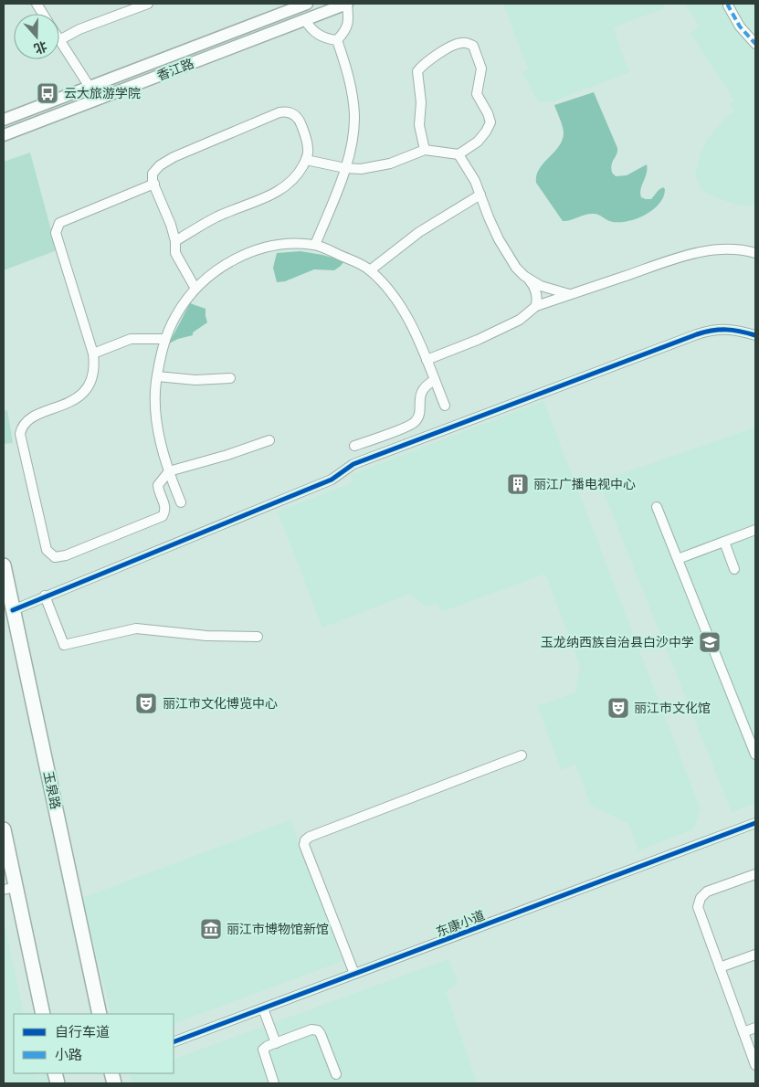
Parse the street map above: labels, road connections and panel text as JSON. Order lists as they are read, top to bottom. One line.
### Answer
{"streets":{"highway":["玉泉路"],"main road":["香江路"],"street":["东康小道"]},"places":{"bus stop":["云大旅游学院"],"building":["丽江广播电视中心"],"school or university":["玉龙纳西族自治县白沙中学"],"theatre":["丽江市文化博览中心","丽江市文化馆"],"museum":["丽江市博物馆新馆"]},"legend":["自行车道","小路"],"north":"bottom"}
